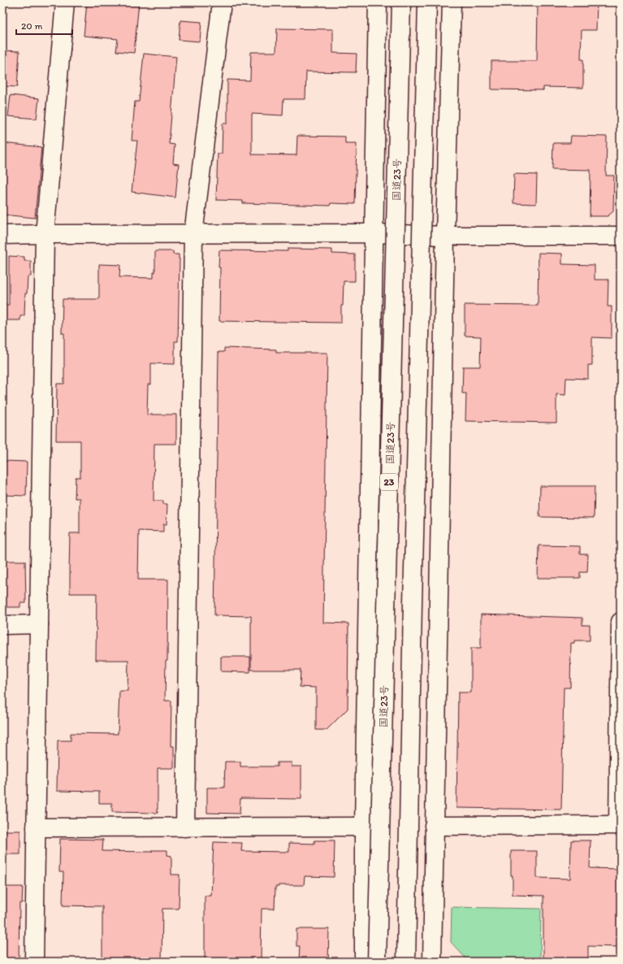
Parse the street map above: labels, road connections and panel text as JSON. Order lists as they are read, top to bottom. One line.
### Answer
{"streets":{"main road":["国道23号","23"]},"scale_bar":"20 m"}
